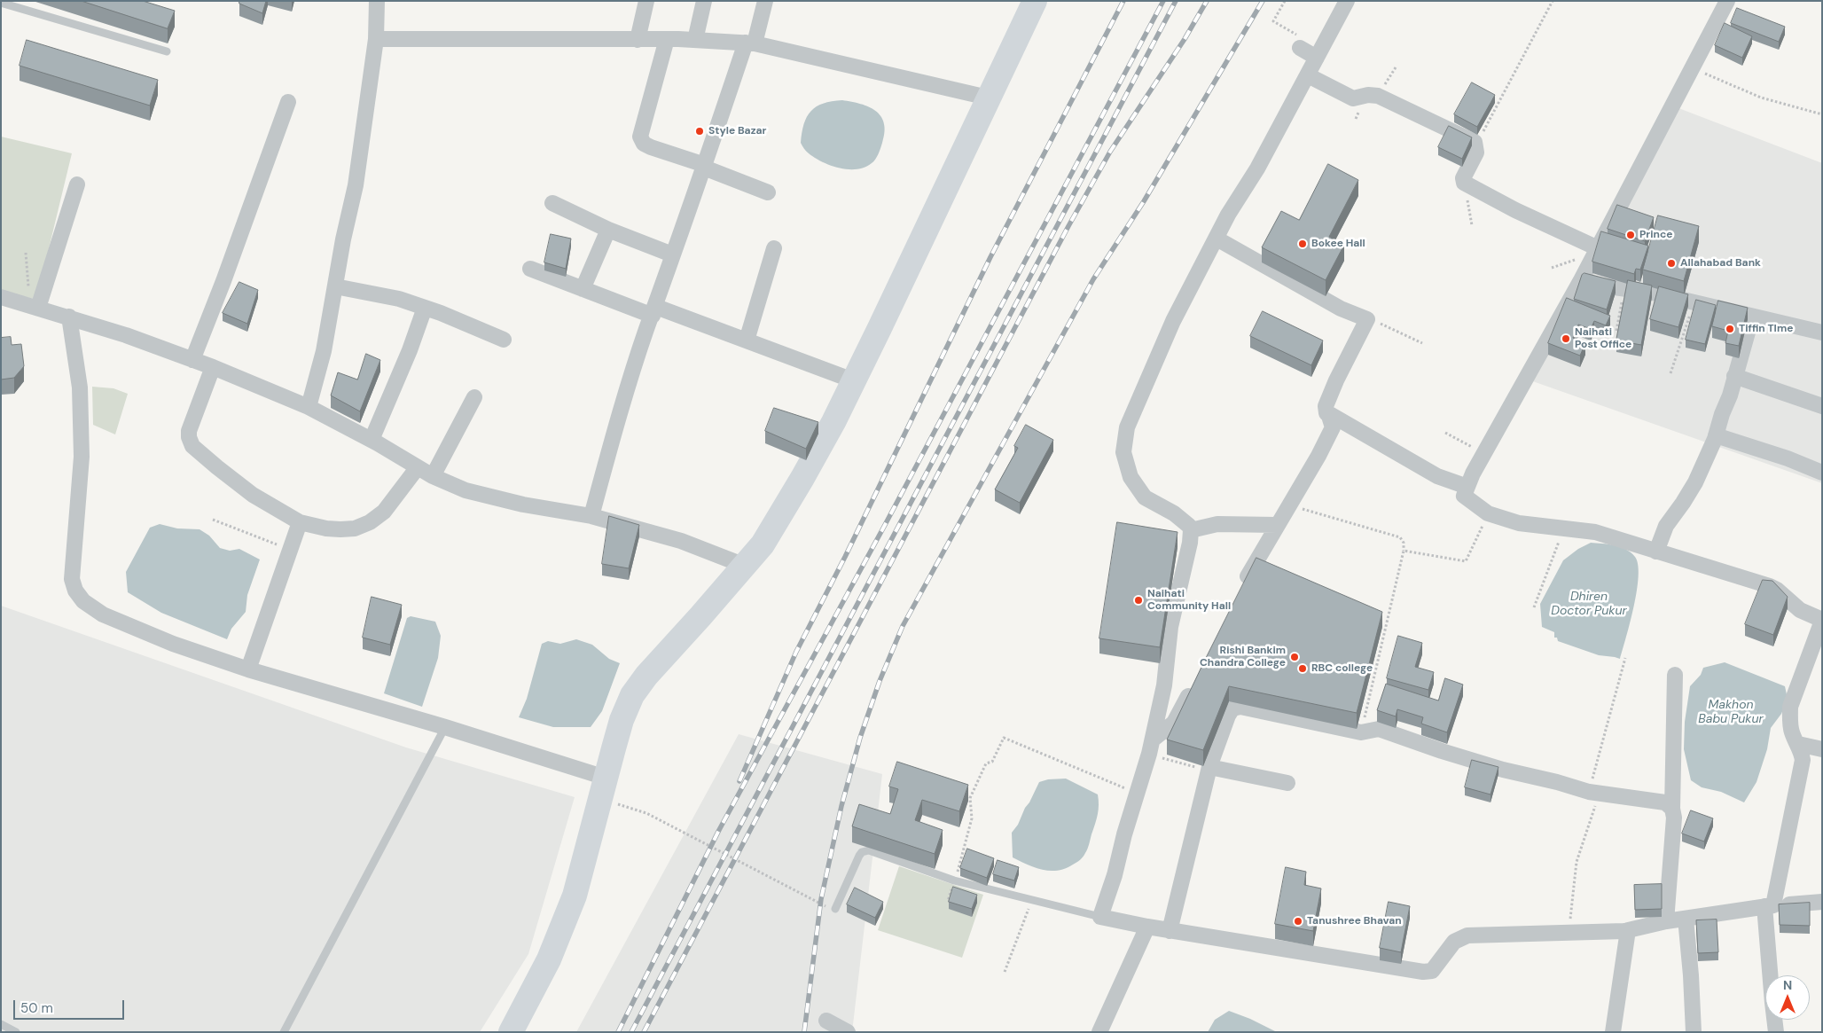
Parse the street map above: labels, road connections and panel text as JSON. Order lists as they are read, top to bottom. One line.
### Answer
{"water":["Dhiren Doctor Pukur","Makhon Babu Pukur"],"places":["Style Bazar","Prince","Bokee Hall","Allahabad Bank","Tiffin TIme","Naihati Post Office","Naihati Community Hall","Rishi Bankim Chandra College","RBC college","Tanushree Bhavan"],"scale_bar":"50 m","north":"top"}
